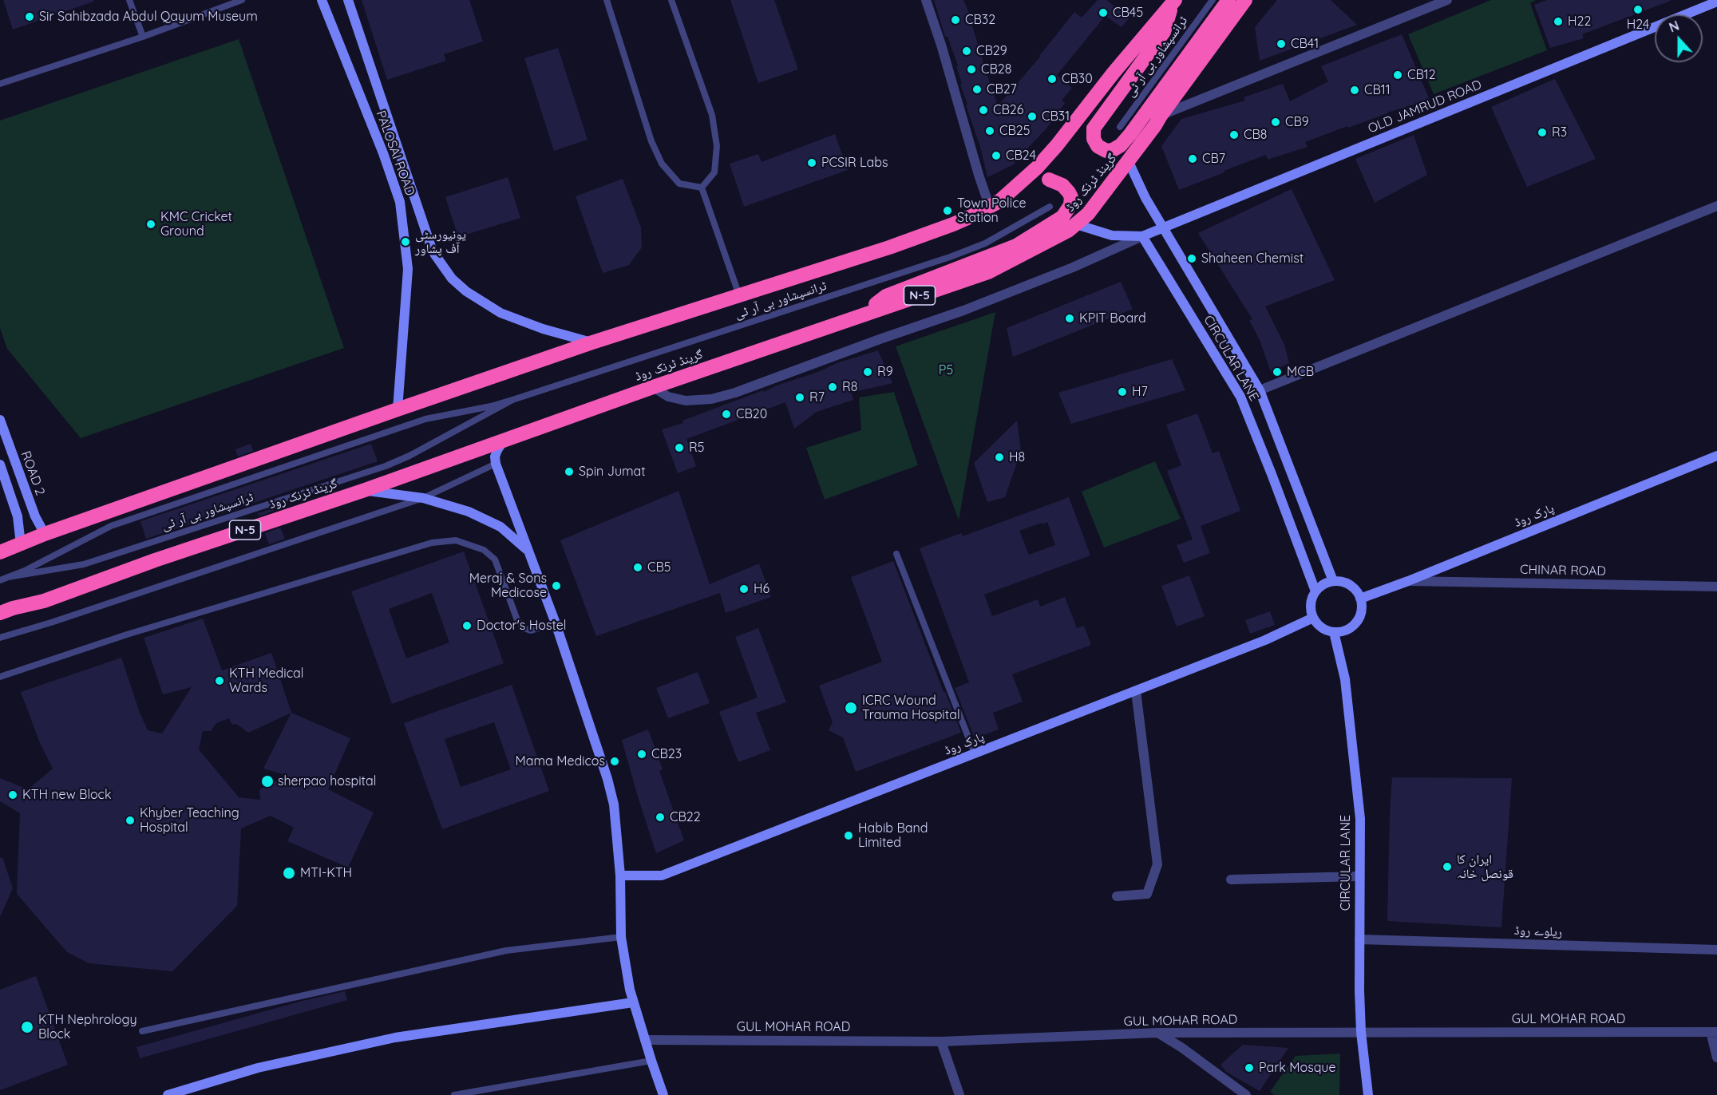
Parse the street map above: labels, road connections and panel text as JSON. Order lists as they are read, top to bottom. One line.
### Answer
{"streets":{"highway":["گرینڈ ٹرنک روڈ","N-5"],"street":["OLD JAMRUD ROAD","PALOSAI ROAD","CIRCULAR LANE","ROAD 2","پارک روڈ","CHINAR ROAD","ریلوے روڈ","GUL MOHAR ROAD"],"lane":["ٹرانسپشاور بی آر ٹی"]},"crossings":[["OLD JAMRUD ROAD","CIRCULAR LANE"],["CIRCULAR LANE","پارک روڈ"],["CIRCULAR LANE","ریلوے روڈ"],["CIRCULAR LANE","GUL MOHAR ROAD"],["پارک روڈ","CHINAR ROAD"]],"parks":["P5"],"places":["H24","CB45","Sir Sahibzada Abdul Qayum Museum","CB32","H22","CB41","CB29","CB28","CB12","CB30","CB27","CB11","CB26","CB31","CB9","CB25","R3","CB8","CB24","CB7","PCSIR Labs","Town Police Station","KMC Cricket Ground","یونیورسٹی آف پشاور","Shaheen Chemist","KPIT Board","R9","MCB","R8","H7","R7","CB20","R5","H8","Spin Jumat","CB5","Meraj & Sons Medicose","H6","Doctor's Hostel","KTH Medical Wards","ICRC Wound Trauma Hospital","CB23","Mama Medicos","sherpao hospital","KTH new Block","CB22","Khyber Teaching Hospital","Habib Band Limited","ایران کا قونصل خانہ","MTI-KTH","KTH Nephrology Block","Park Mosque"],"north":"top"}
